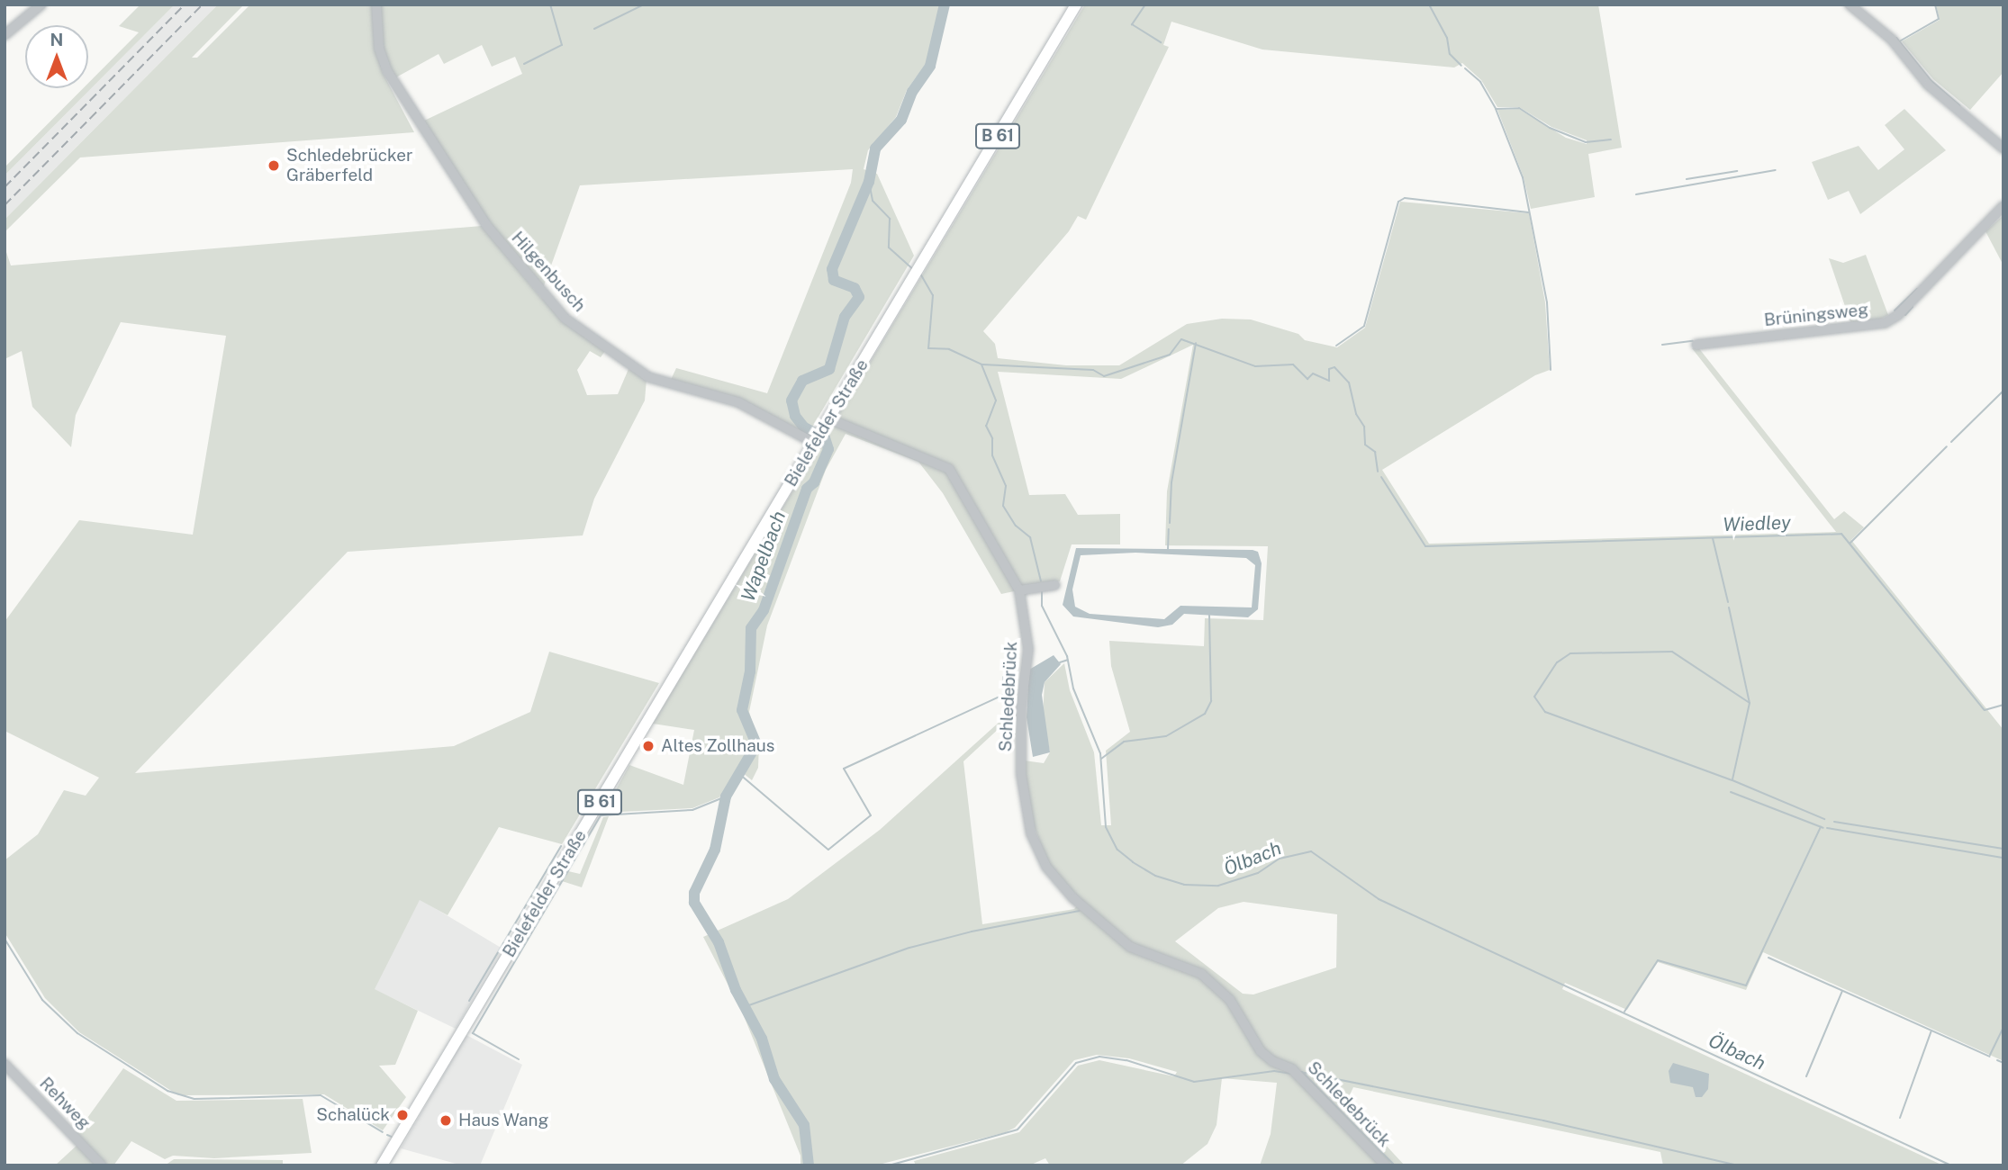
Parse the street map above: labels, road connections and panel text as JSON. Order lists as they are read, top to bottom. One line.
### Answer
{"streets":{"main road":["B 61","Bielefelder Straße"],"street":["Hilgenbusch","Brüningsweg","Schledebrück","Rehweg"]},"crossings":[["Hilgenbusch","Bielefelder Straße"],["Bielefelder Straße","Schledebrück"]],"water":["Wiedley","Wapelbach","Ölbach"],"places":["Schledebrücker Gräberfeld","Altes Zollhaus","Schalück","Haus Wang"],"north":"top"}
